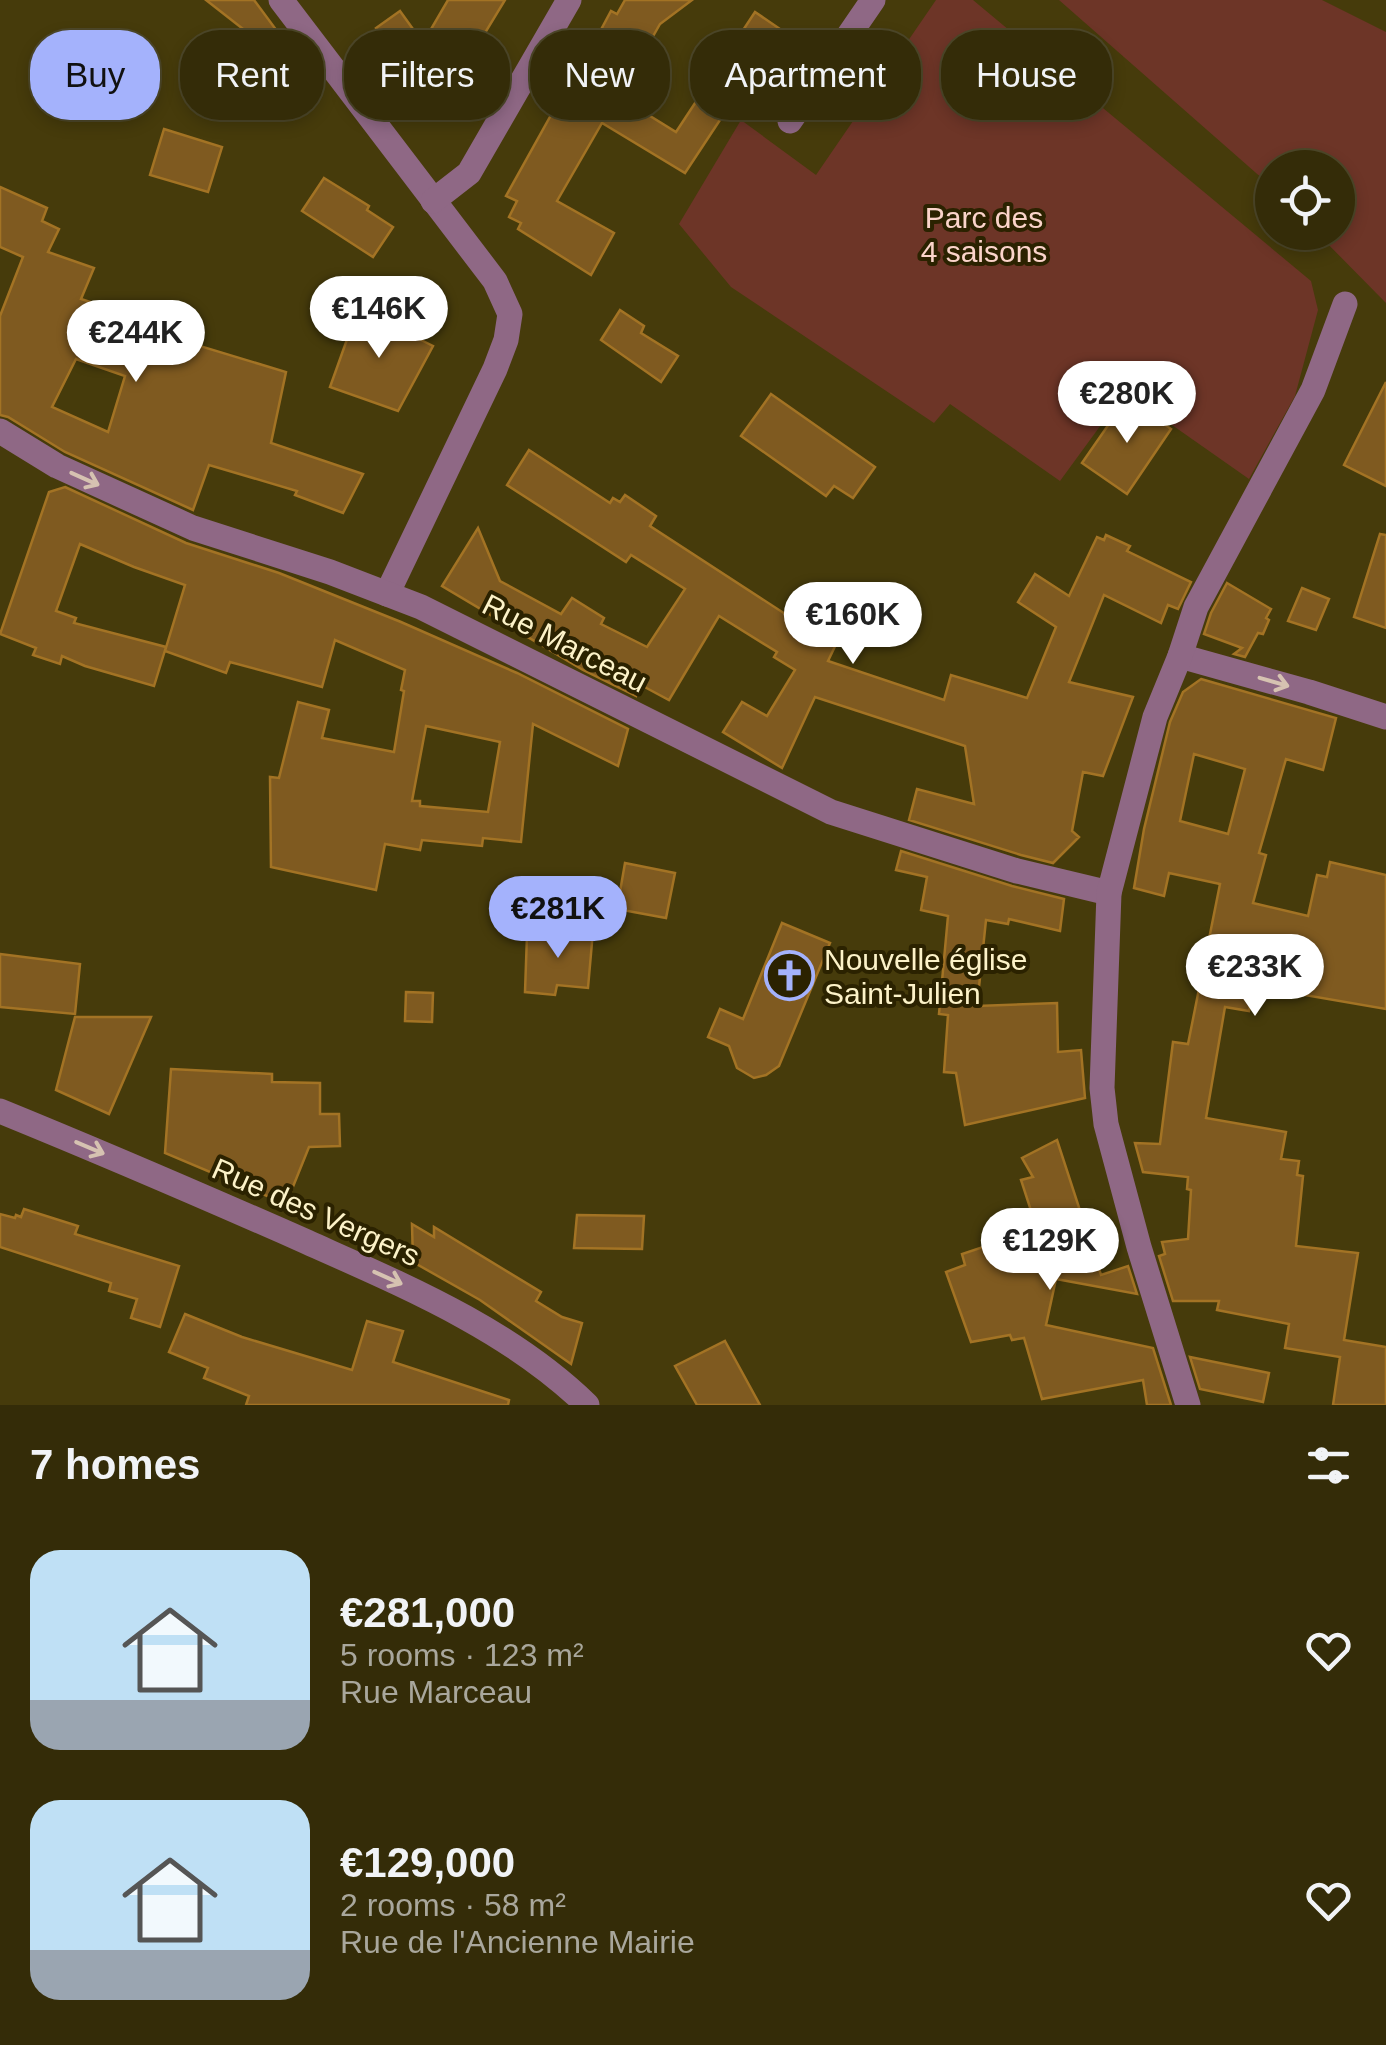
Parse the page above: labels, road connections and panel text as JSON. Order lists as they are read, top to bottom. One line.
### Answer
{"streets":{"street":["Rue Marceau","Rue des Vergers"]},"one_way":["Rue des Vergers"],"parks":["Parc des 4 saisons"],"places":{"church":["Nouvelle église Saint-Julien"]},"page":{"chip":["Buy","Rent","Filters","New","Apartment","House"],"price":["€146K","€244K","€280K","€160K","€281K","€233K","€129K"],"heading":"7 homes","list":[{"name":"€281,000","note":"5 rooms · 123 m² · Rue Marceau"},{"name":"€129,000","note":"2 rooms · 58 m² · Rue de l'Ancienne Mairie"}]}}
